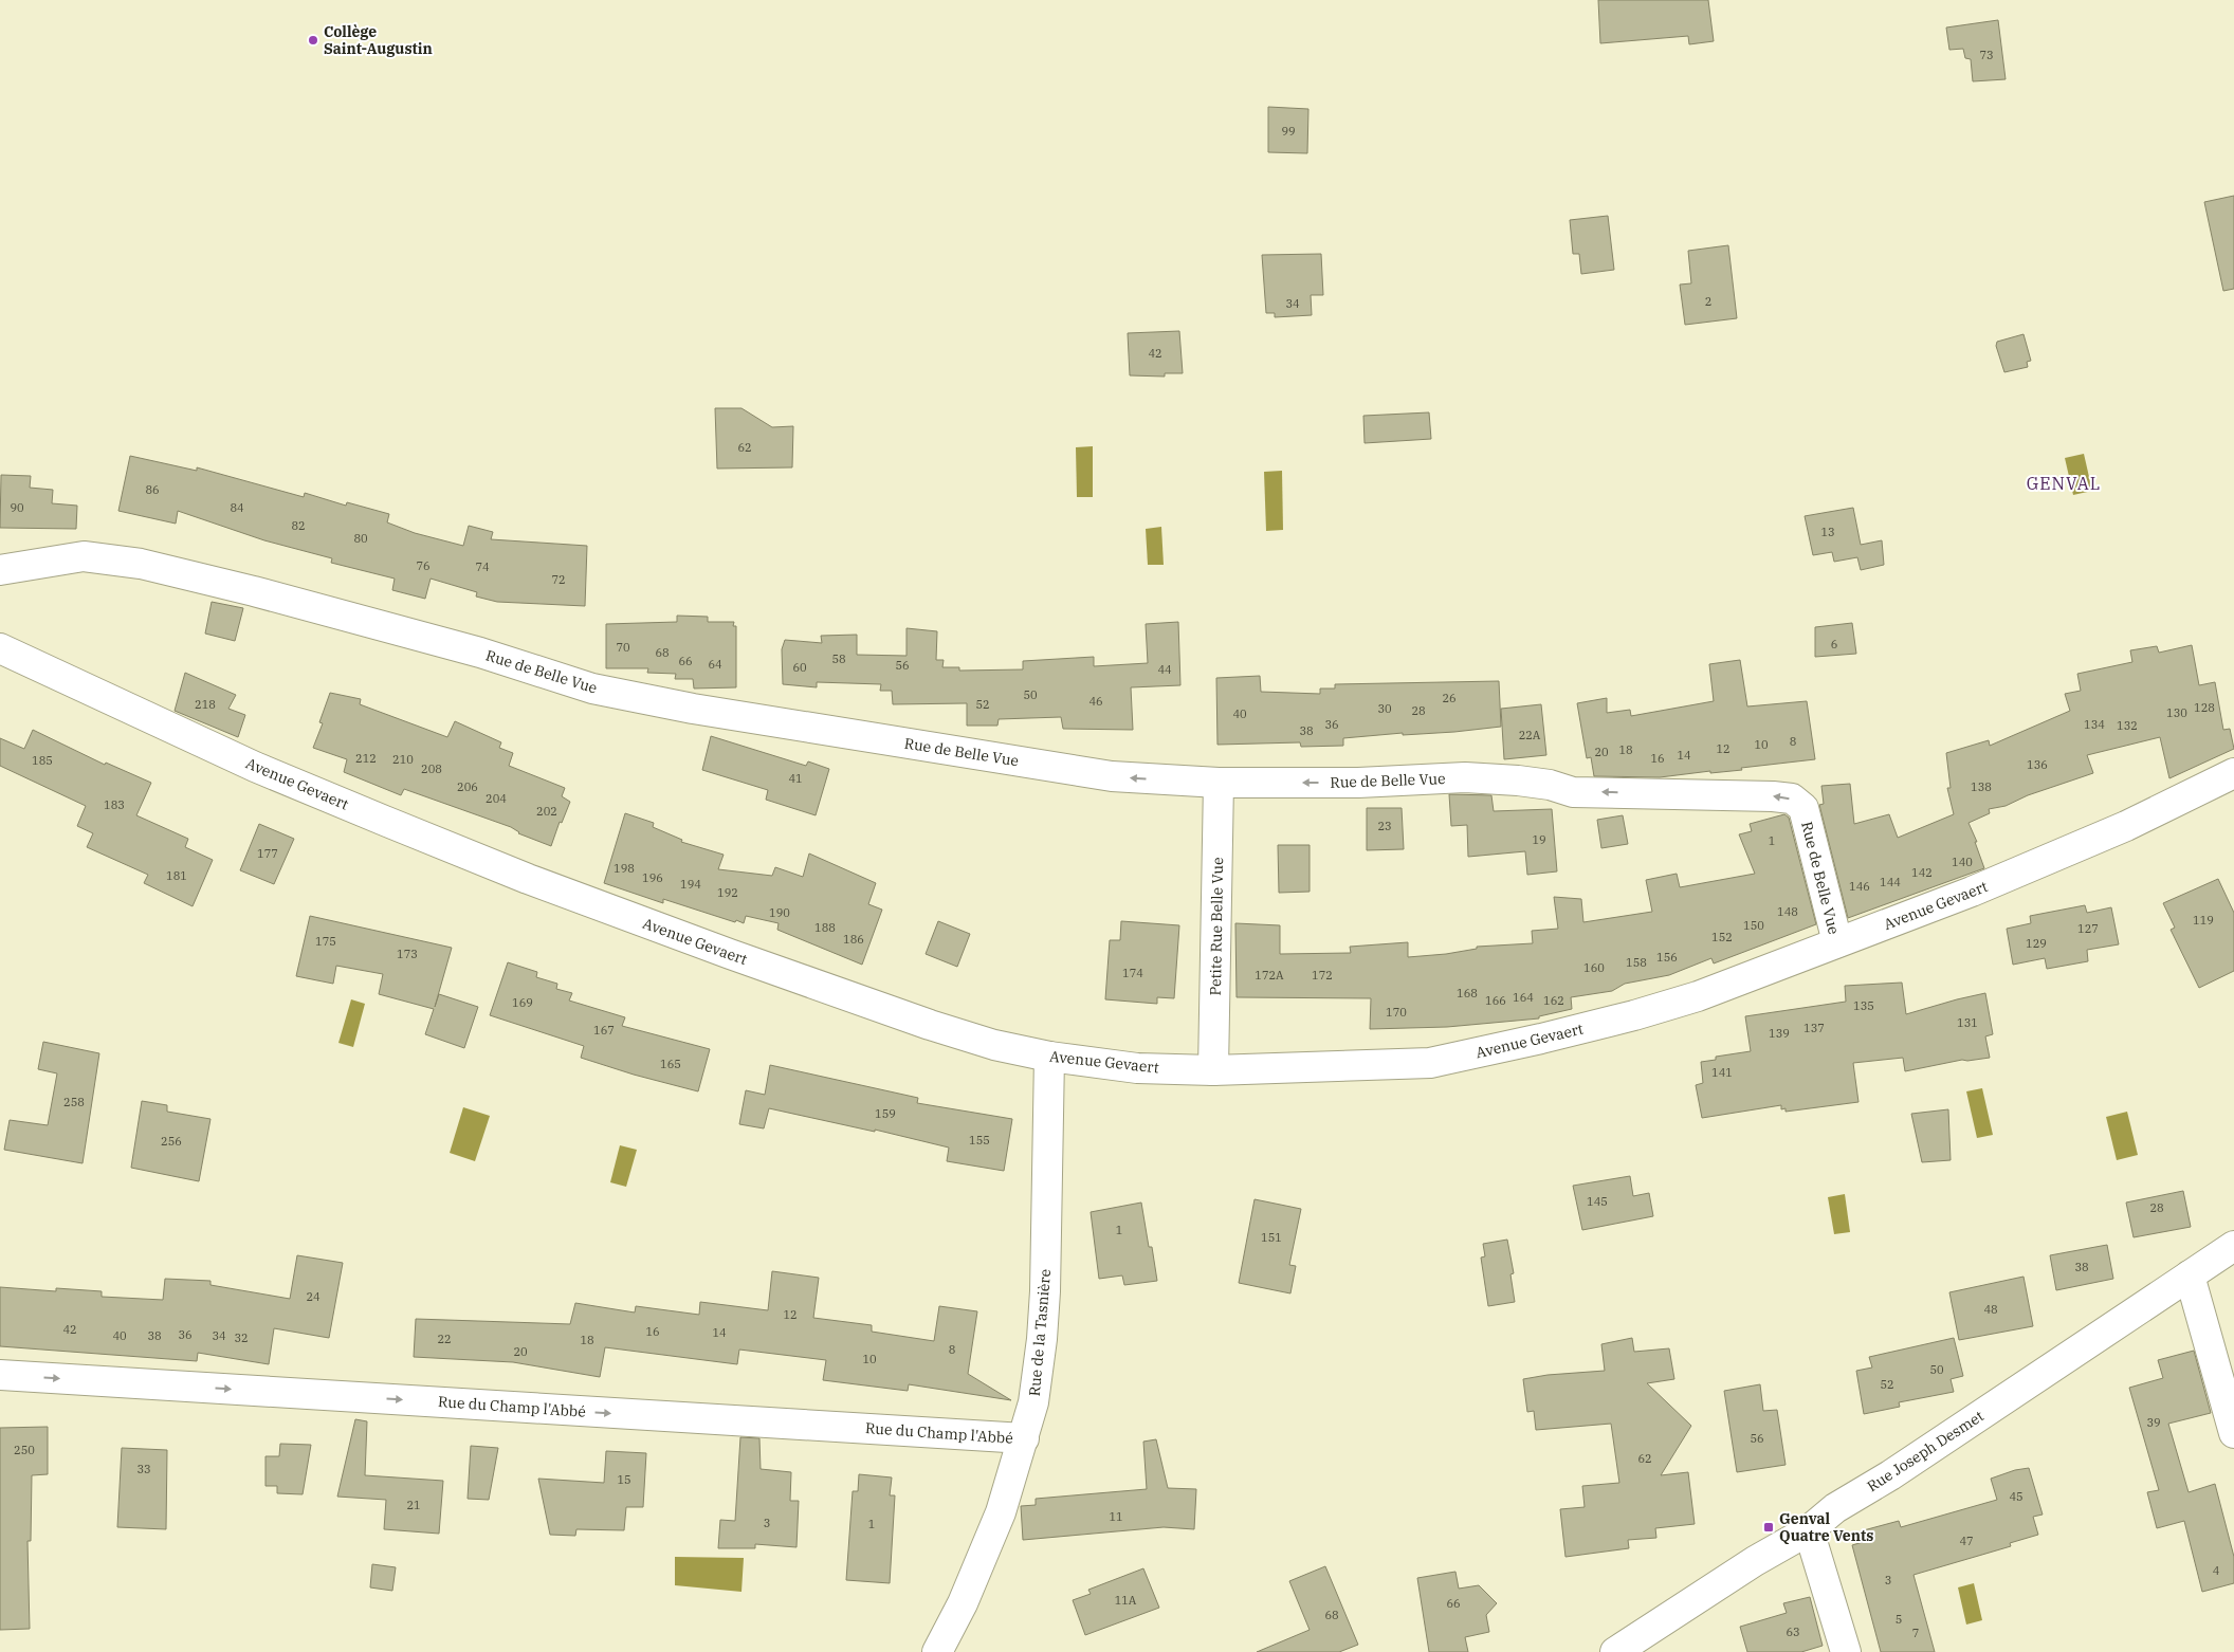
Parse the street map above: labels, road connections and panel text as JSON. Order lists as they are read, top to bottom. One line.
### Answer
{"streets":{"street":["Rue de Belle Vue","Avenue Gevaert","Petite Rue Belle Vue","Rue de la Tasnière","Rue du Champ l'Abbé","Rue Joseph Desmet"]},"crossings":[["Rue de Belle Vue","Avenue Gevaert"],["Rue de Belle Vue","Petite Rue Belle Vue"],["Avenue Gevaert","Petite Rue Belle Vue"],["Avenue Gevaert","Rue de la Tasnière"],["Rue de la Tasnière","Rue du Champ l'Abbé"]],"one_way":["Rue de Belle Vue","Rue du Champ l'Abbé"],"districts":["GENVAL"],"places":{"other":["Collège Saint-Augustin"],"transit":["Genval Quatre Vents"]},"house_numbers":["73","99","2","34","42","62","86","90","84","82","13","80","76","74","72","6","70","68","58","66","64","56","60","44","50","26","46","218","52","128","30","28","130","40","36","134","132","38","22A","8","10","12","18","20","14","212","16","210","185","136","208","41","206","138","204","183","202","23","19","1","177","140","198","142","181","196","144","194","146","192","148","190","119","150","188","127","152","186","175","129","173","156","158","160","174","172A","172","168","164","166","162","169","135","170","131","137","167","139","165","141","258","159","155","256","145","28","1","151","38","24","48","12","42","16","14","36","40","38","34","32","22","18","8","20","10","50","52","39","56","250","62","33","15","45","21","11","3","1","47","4","3","11A","66","68","5","63","7"]}
